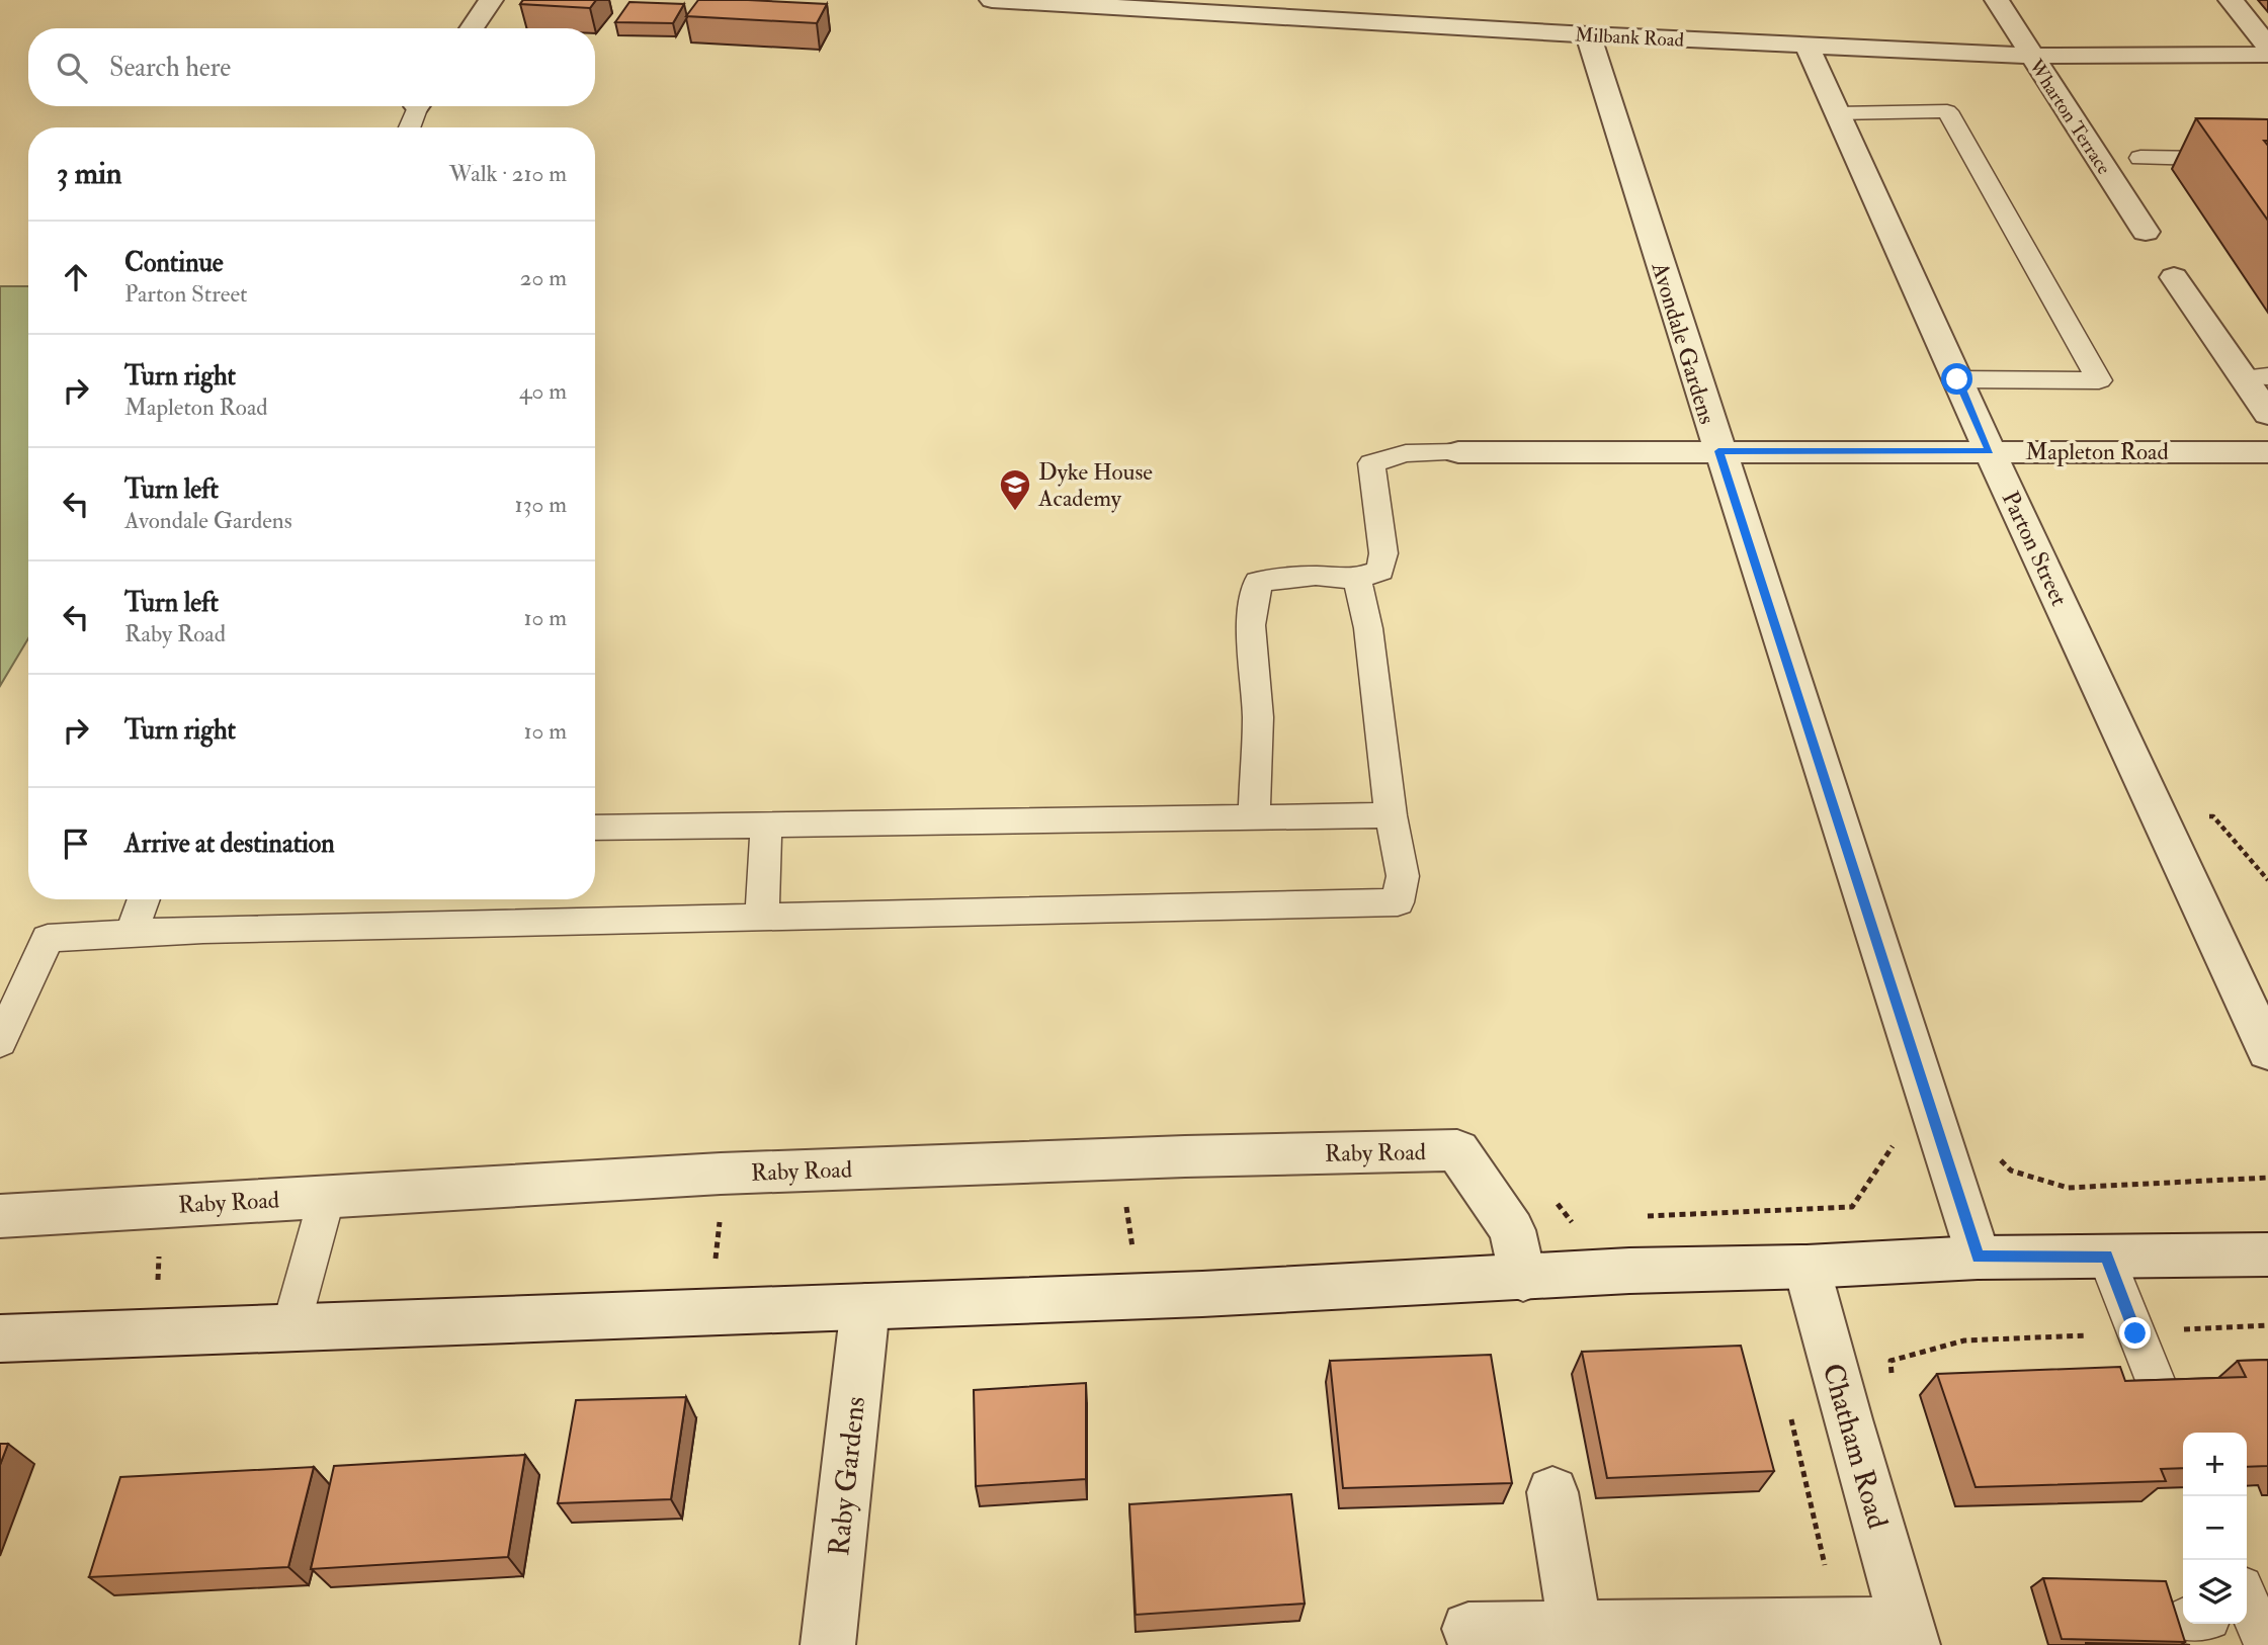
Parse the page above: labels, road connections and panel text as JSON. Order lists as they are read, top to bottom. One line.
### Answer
{"streets":{"street":["Milbank Road","Wharton Terrace","Avondale Gardens","Mapleton Road","Parton Street","Raby Road","Chatham Road","Raby Gardens"]},"crossings":[["Milbank Road","Wharton Terrace"],["Milbank Road","Avondale Gardens"],["Milbank Road","Parton Street"],["Avondale Gardens","Mapleton Road"],["Mapleton Road","Parton Street"]],"places":{"school or university":["Dyke House Academy"]},"page":{"search":"Search here","heading":["3 min","Walk · 210 m"],"list":[["Continue","Parton Street","20 m"],["Turn right","Mapleton Road","40 m"],["Turn left","Avondale Gardens","130 m"],["Turn left","Raby Road","10 m"],["Turn right","10 m"],"Arrive at destination"],"map_buttons":["+","−"]}}
